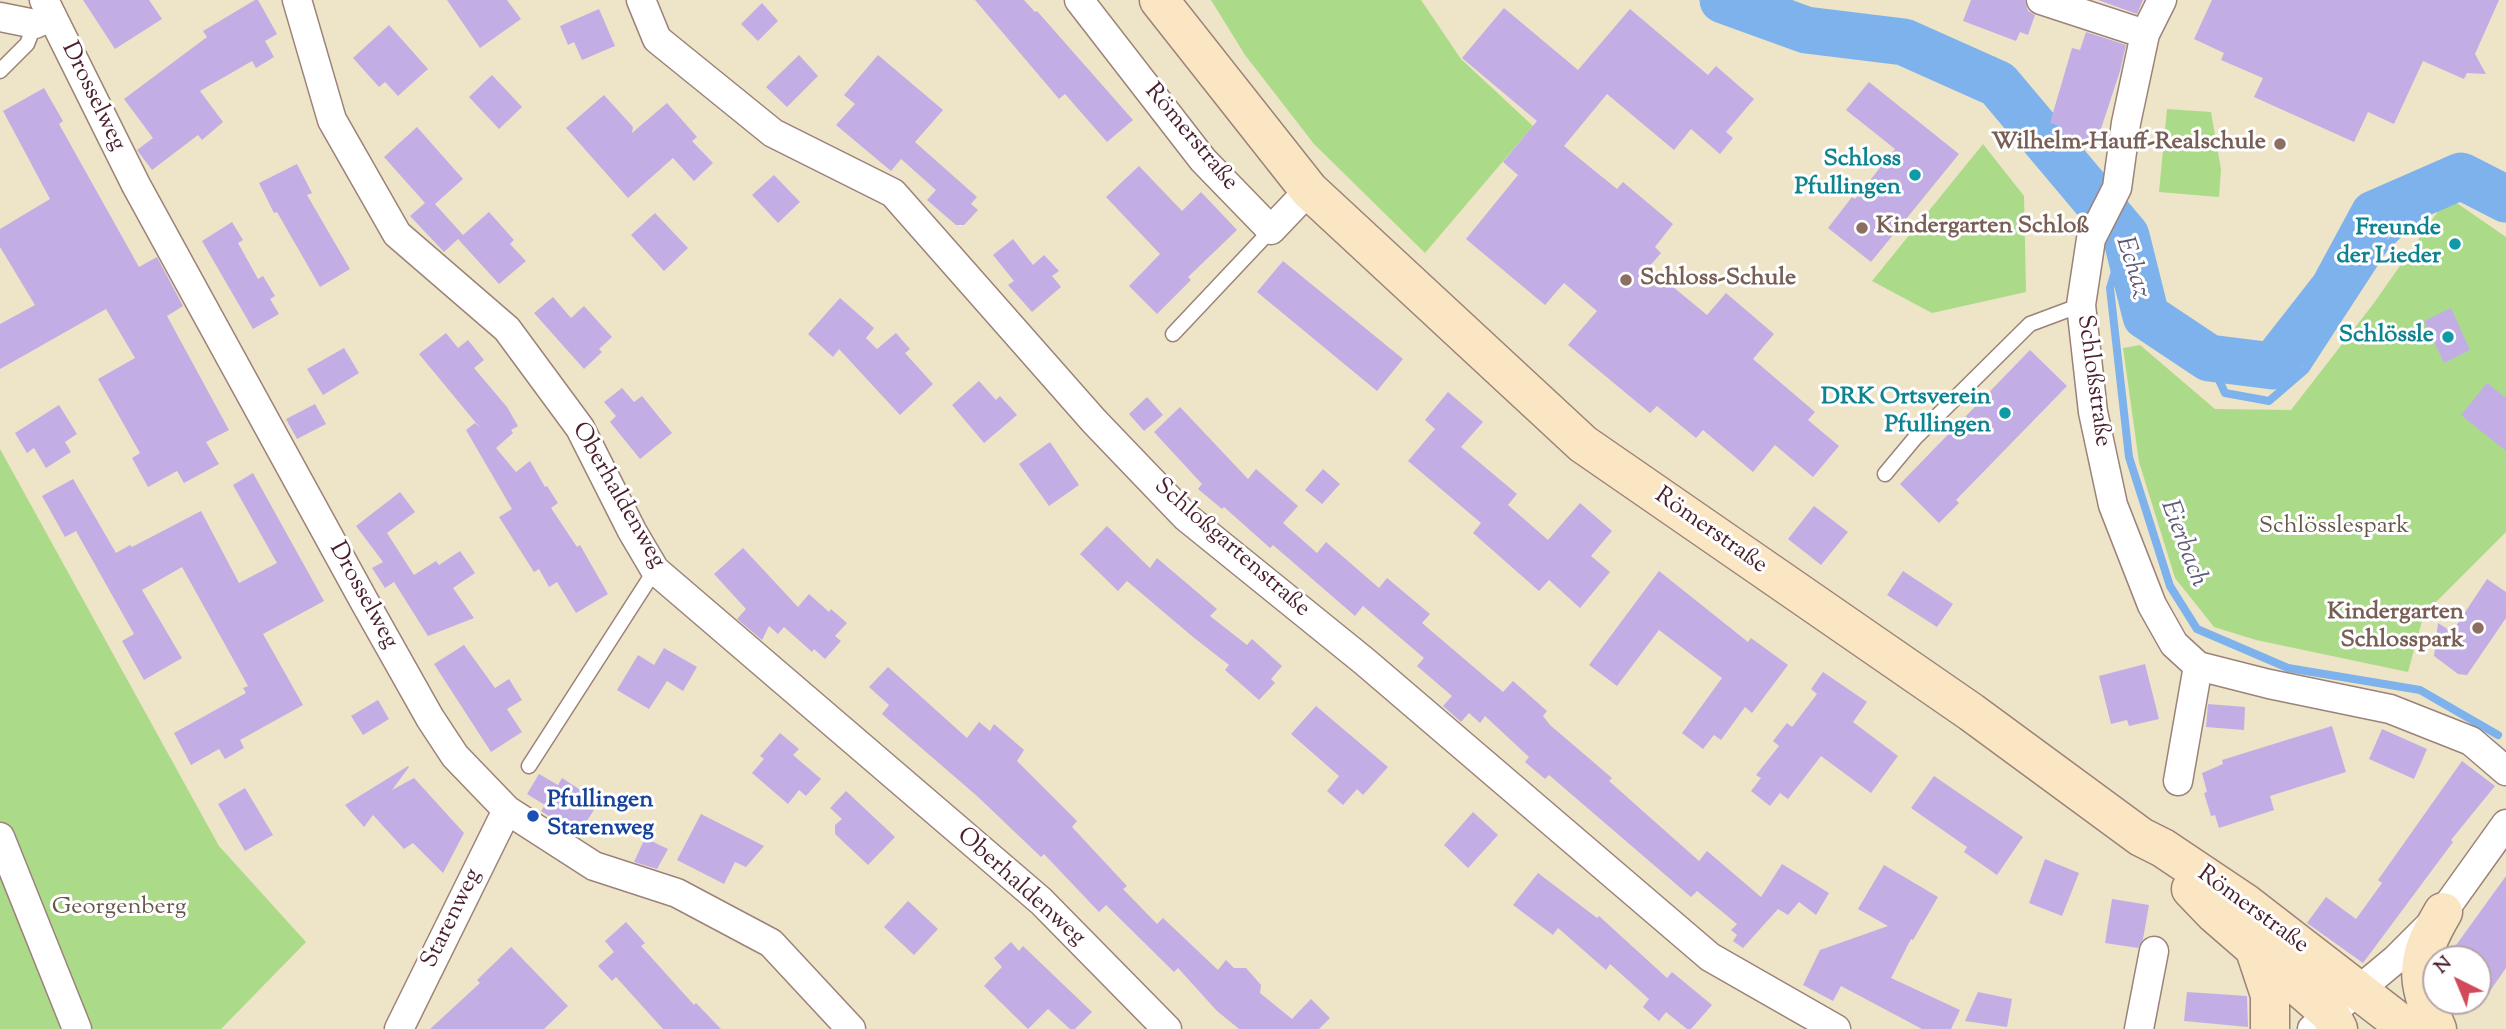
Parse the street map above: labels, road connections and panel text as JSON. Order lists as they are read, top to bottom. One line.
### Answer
{"streets":{"main road":["Römerstraße"],"street":["Drosselweg","Schloßstraße","Oberhaldenweg","Schloßgartenstraße","Starenweg"]},"crossings":[["Drosselweg","Starenweg"]],"water":["Echaz","Eierbach"],"parks":["Schlösslespark","Georgenberg"],"places":["Wilhelm-Hauff-Realschule","Schloss Pfullingen","Kindergarten Schloß","Freunde der Lieder","Schloss-Schule","Schlössle","DRK Ortsverein Pfullingen","Kindergarten Schlosspark","Pfullingen Starenweg"],"north":"top left"}
